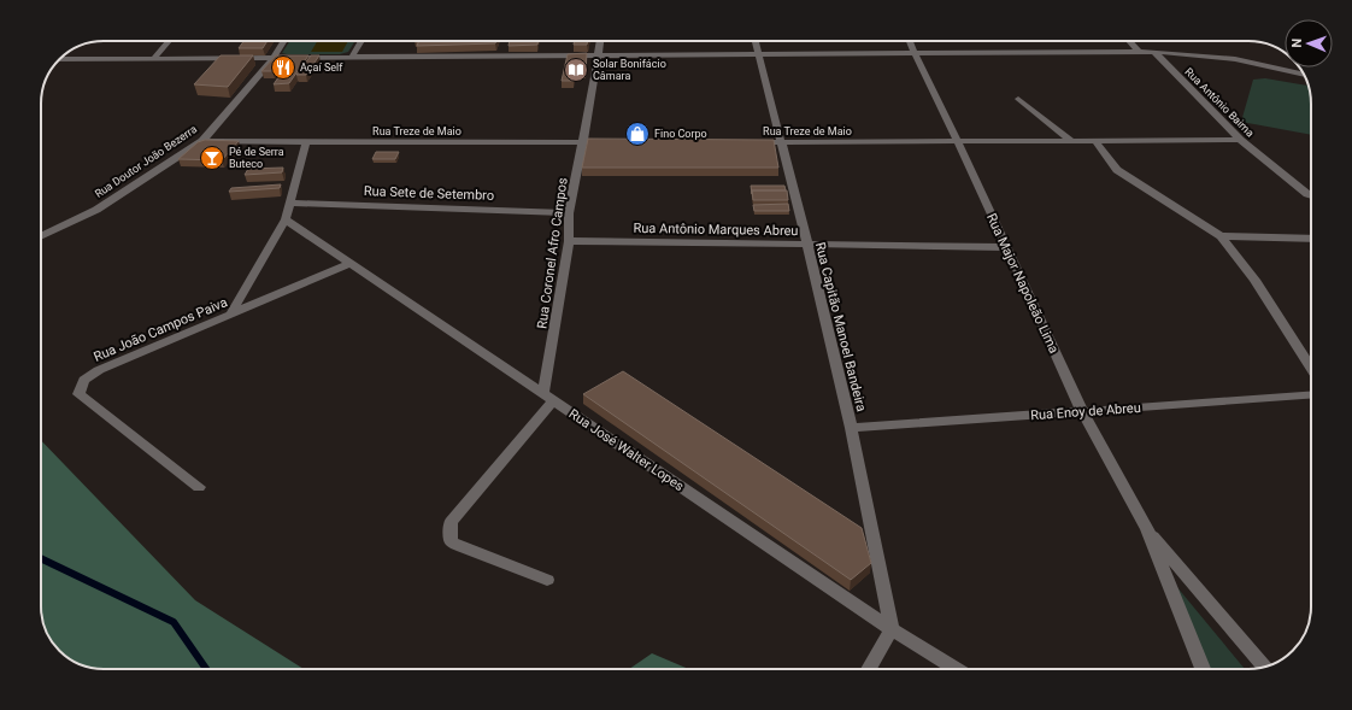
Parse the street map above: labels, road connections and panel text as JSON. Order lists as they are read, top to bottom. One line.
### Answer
{"streets":{"street":["Rua Antônio Baima","Rua Treze de Maio","Rua Doutor João Bezerra","Rua Sete de Setembro","Rua Antônio Marques Abreu","Rua Coronel Afro Campos","Rua Major Napoleão Lima","Rua Capitão Manoel Bandeira","Rua João Campos Paiva","Rua Enoy de Abreu","Rua José Walter Lopes"]},"crossings":[["Rua Antônio Baima","Rua Treze de Maio"],["Rua Treze de Maio","Rua Doutor João Bezerra"],["Rua Treze de Maio","Rua Coronel Afro Campos"],["Rua Treze de Maio","Rua Major Napoleão Lima"],["Rua Treze de Maio","Rua Capitão Manoel Bandeira"],["Rua Sete de Setembro","Rua Coronel Afro Campos"],["Rua Antônio Marques Abreu","Rua Coronel Afro Campos"],["Rua Antônio Marques Abreu","Rua Major Napoleão Lima"],["Rua Antônio Marques Abreu","Rua Capitão Manoel Bandeira"],["Rua Coronel Afro Campos","Rua José Walter Lopes"],["Rua Major Napoleão Lima","Rua Enoy de Abreu"],["Rua Capitão Manoel Bandeira","Rua Enoy de Abreu"],["Rua Capitão Manoel Bandeira","Rua José Walter Lopes"],["Rua João Campos Paiva","Rua José Walter Lopes"]],"places":{"restaurant":["Açaí Self"],"library":["Solar Bonifácio Câmara"],"shop":["Fino Corpo"],"bar":["Pé de Serra Buteco"]},"north":"left"}
